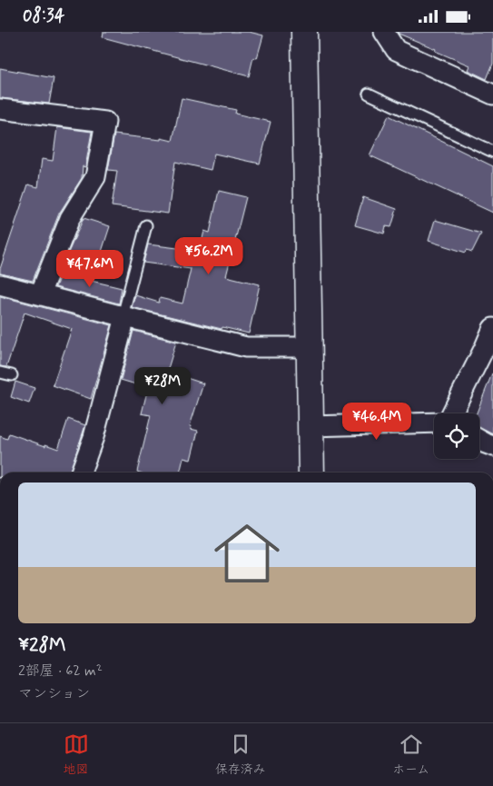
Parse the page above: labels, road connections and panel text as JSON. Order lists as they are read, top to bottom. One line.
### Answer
{"page":{"status":"08:34","price":["¥56.2M","¥47.6M","¥28M","¥46.4M"],"list":[{"name":"¥28M","note":"2部屋 · 62 m² · マンション"}],"tabs":["地図","保存済み","ホーム"]}}
